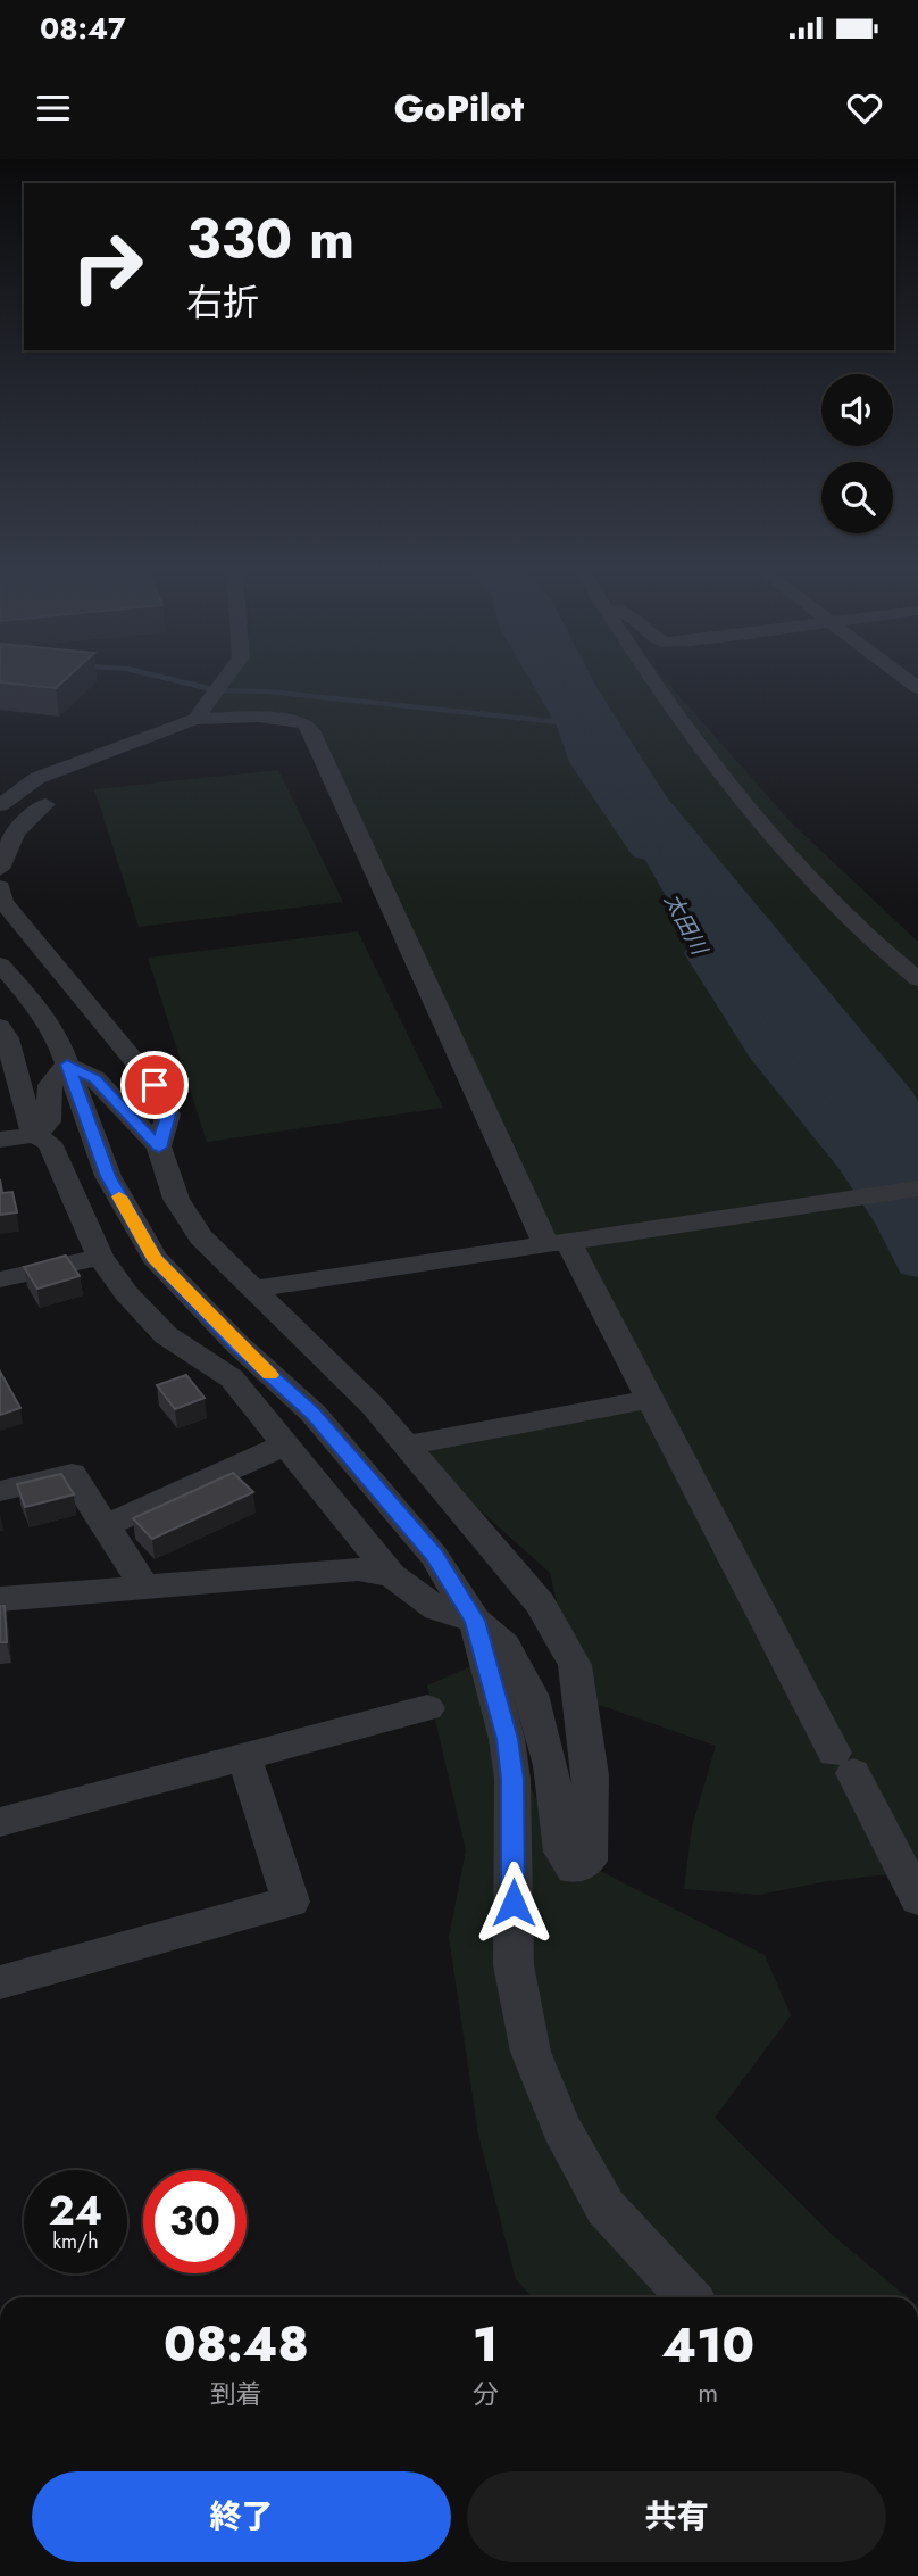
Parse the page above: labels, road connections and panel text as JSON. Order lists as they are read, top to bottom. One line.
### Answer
{"water":["太田川"],"page":{"status":"08:47","header":"GoPilot","turn":["330 m","右折"],"speed":"24 km/h","limit":"30","eta":["08:48","到着","1","分","410","m"],"buttons":["終了","共有"]}}
